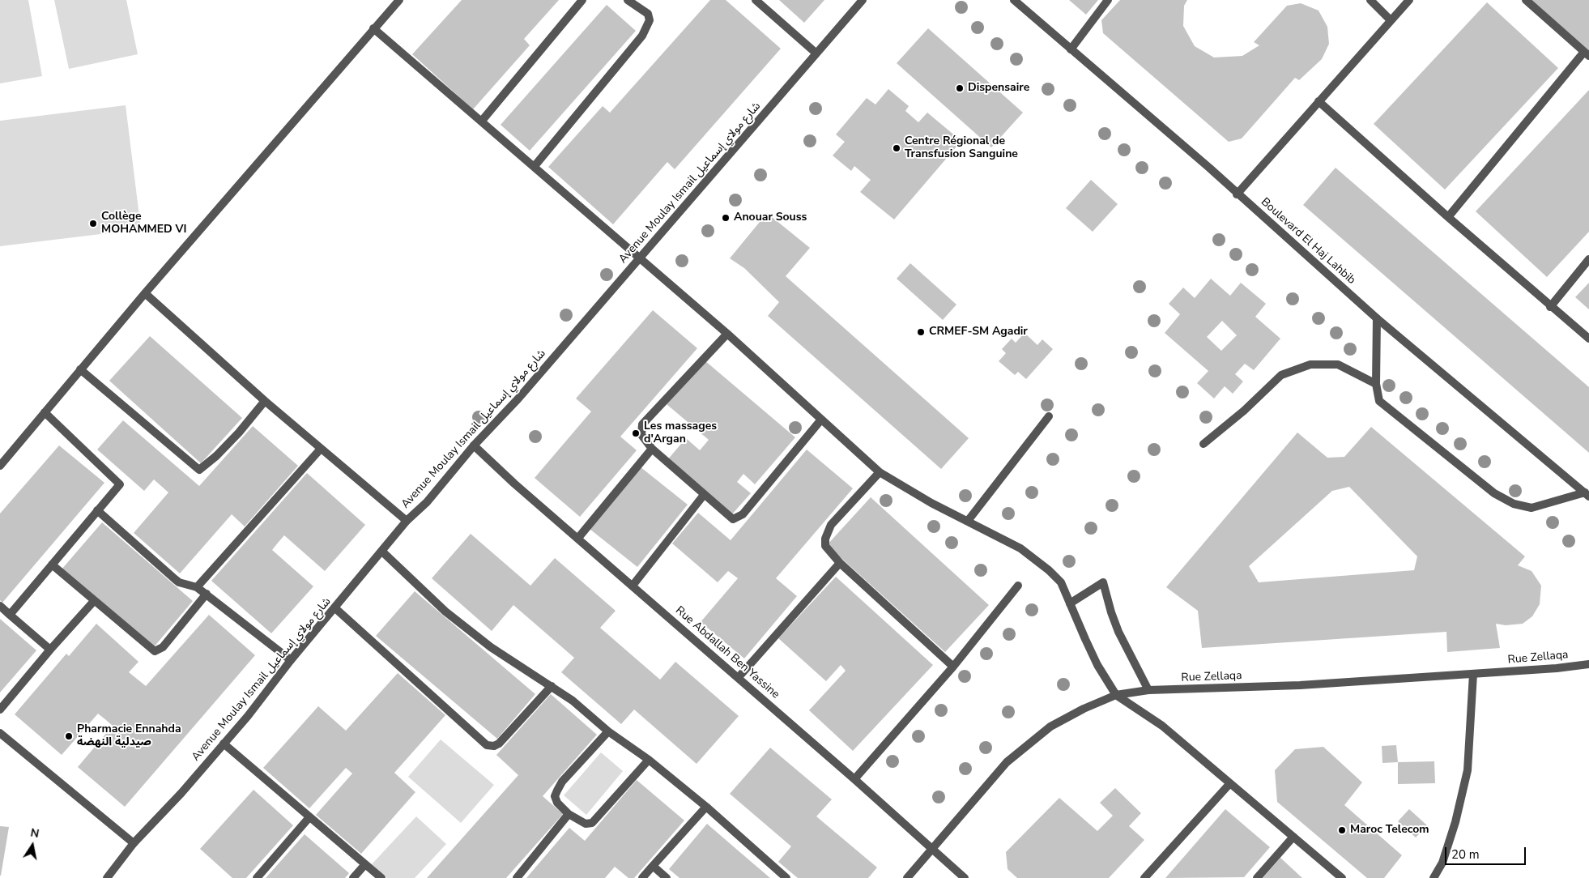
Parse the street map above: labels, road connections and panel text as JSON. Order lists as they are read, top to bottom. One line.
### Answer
{"streets":{"street":["Avenue Moulay Ismail شارع مولاي إسماعيل","Boulevard El Haj Lahbib","Rue Abdallah Ben Yassine","Rue Zellaqa"]},"crossings":[["Avenue Moulay Ismail شارع مولاي إسماعيل","Rue Abdallah Ben Yassine"],["Rue Abdallah Ben Yassine","Rue Zellaqa"]],"places":["Dispensaire","Centre Régional de Transfusion Sanguine","Anouar Souss","Collège MOHAMMED VI","CRMEF-SM Agadir","Les massages d'Argan","Pharmacie Ennahda صيدلية النهضة","Maroc Telecom"],"scale_bar":"20 m","north":"top"}
